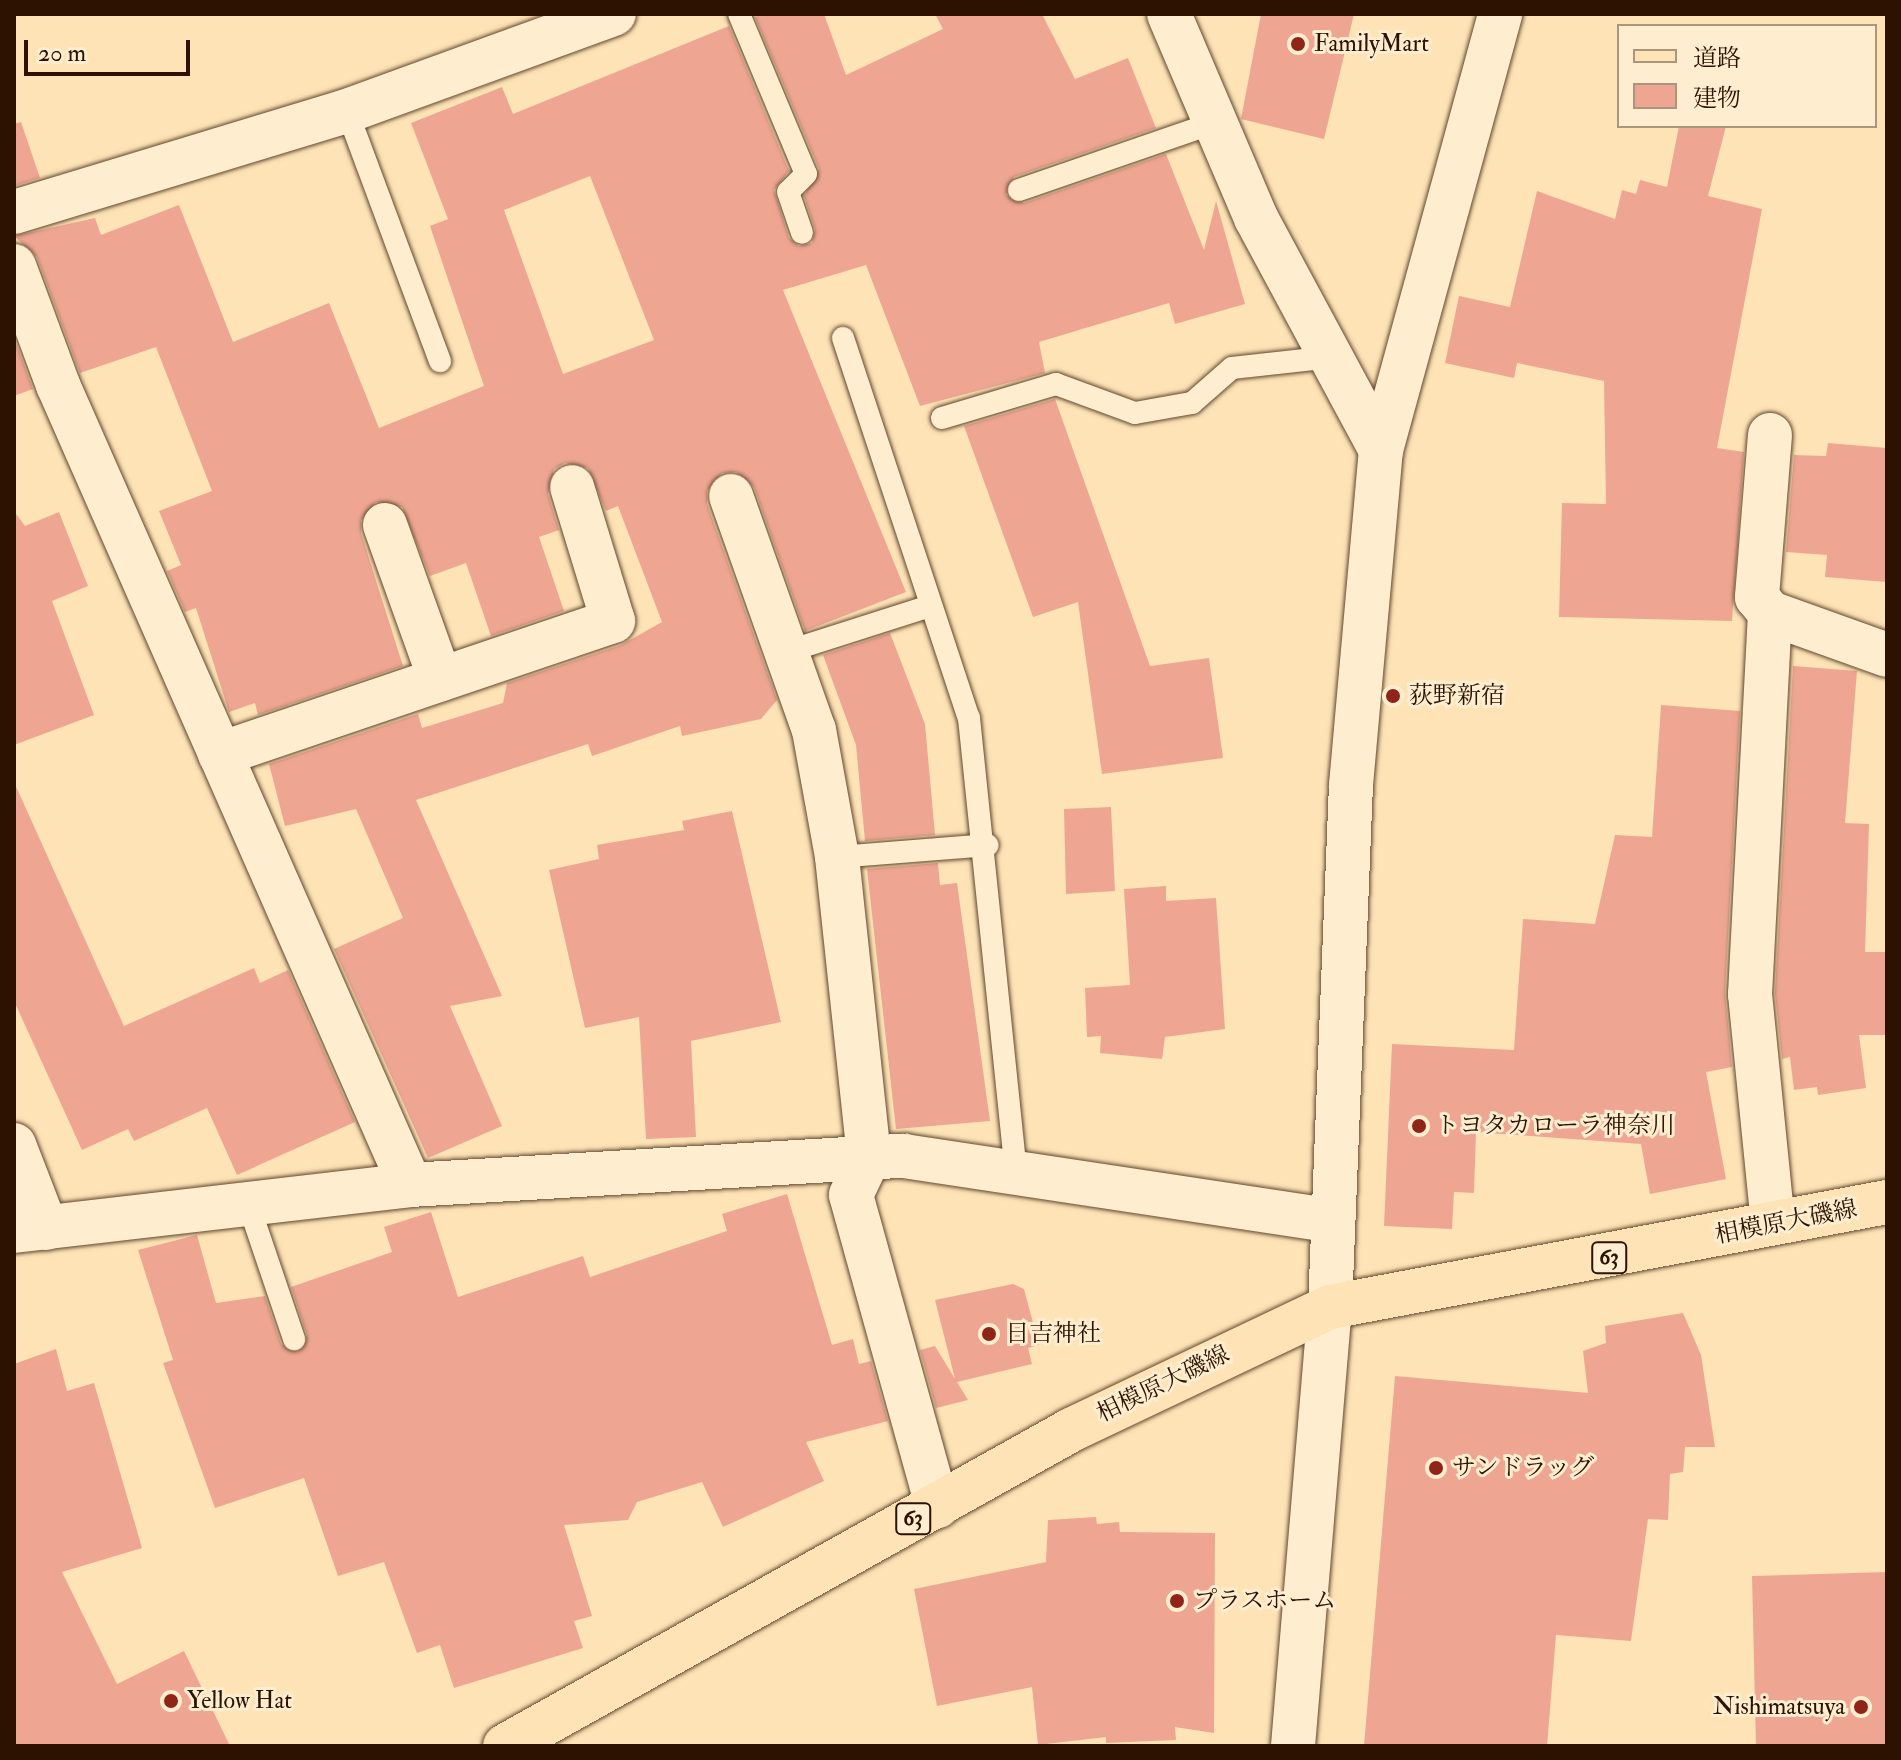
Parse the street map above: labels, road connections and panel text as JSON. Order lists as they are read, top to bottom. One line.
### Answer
{"streets":{"main road":["相模原大磯線","63"]},"places":["FamilyMart","荻野新宿","トヨタカローラ神奈川","日吉神社","サンドラッグ","プラスホーム","Yellow Hat","Nishimatsuya"],"legend":["道路","建物"],"scale_bar":"20 m"}
